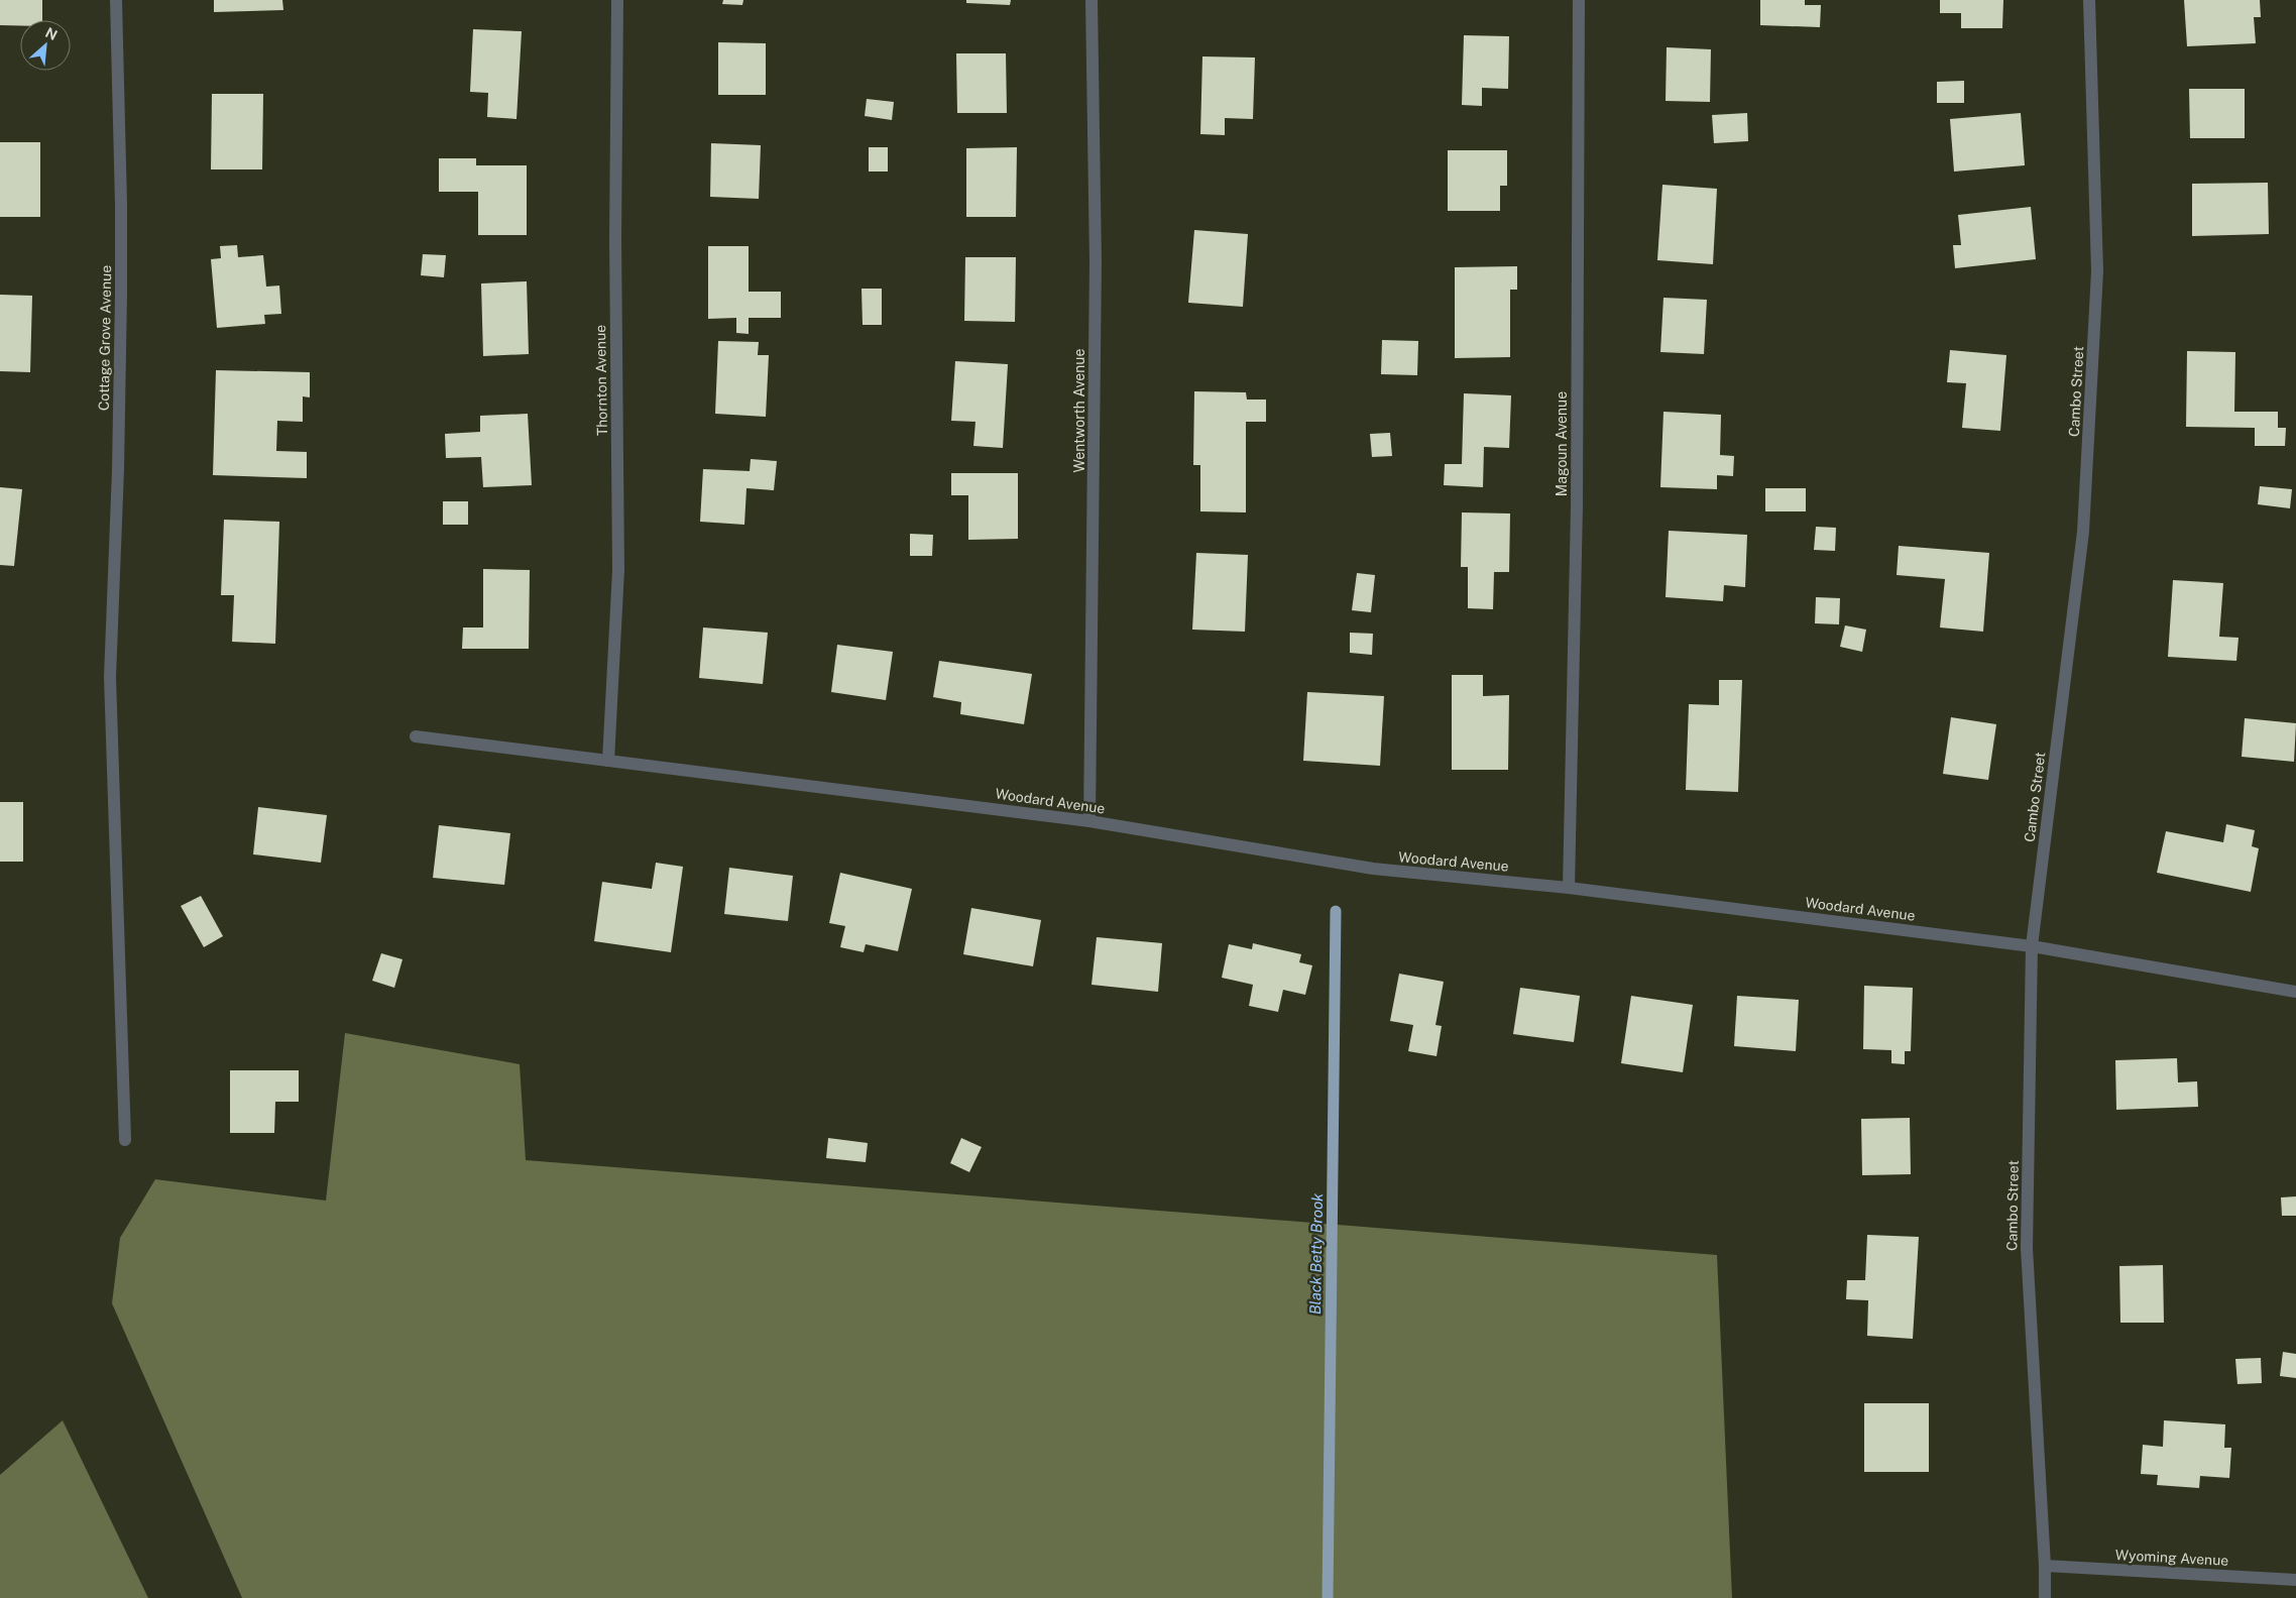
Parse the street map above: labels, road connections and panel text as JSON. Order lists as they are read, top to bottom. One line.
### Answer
{"streets":{"street":["Cottage Grove Avenue","Thornton Avenue","Cambo Street","Wentworth Avenue","Magoun Avenue","Woodard Avenue","Wyoming Avenue"]},"crossings":[["Thornton Avenue","Woodard Avenue"],["Cambo Street","Woodard Avenue"],["Cambo Street","Wyoming Avenue"],["Wentworth Avenue","Woodard Avenue"],["Magoun Avenue","Woodard Avenue"]],"water":["Black Betty Brook"],"north":"top right"}
